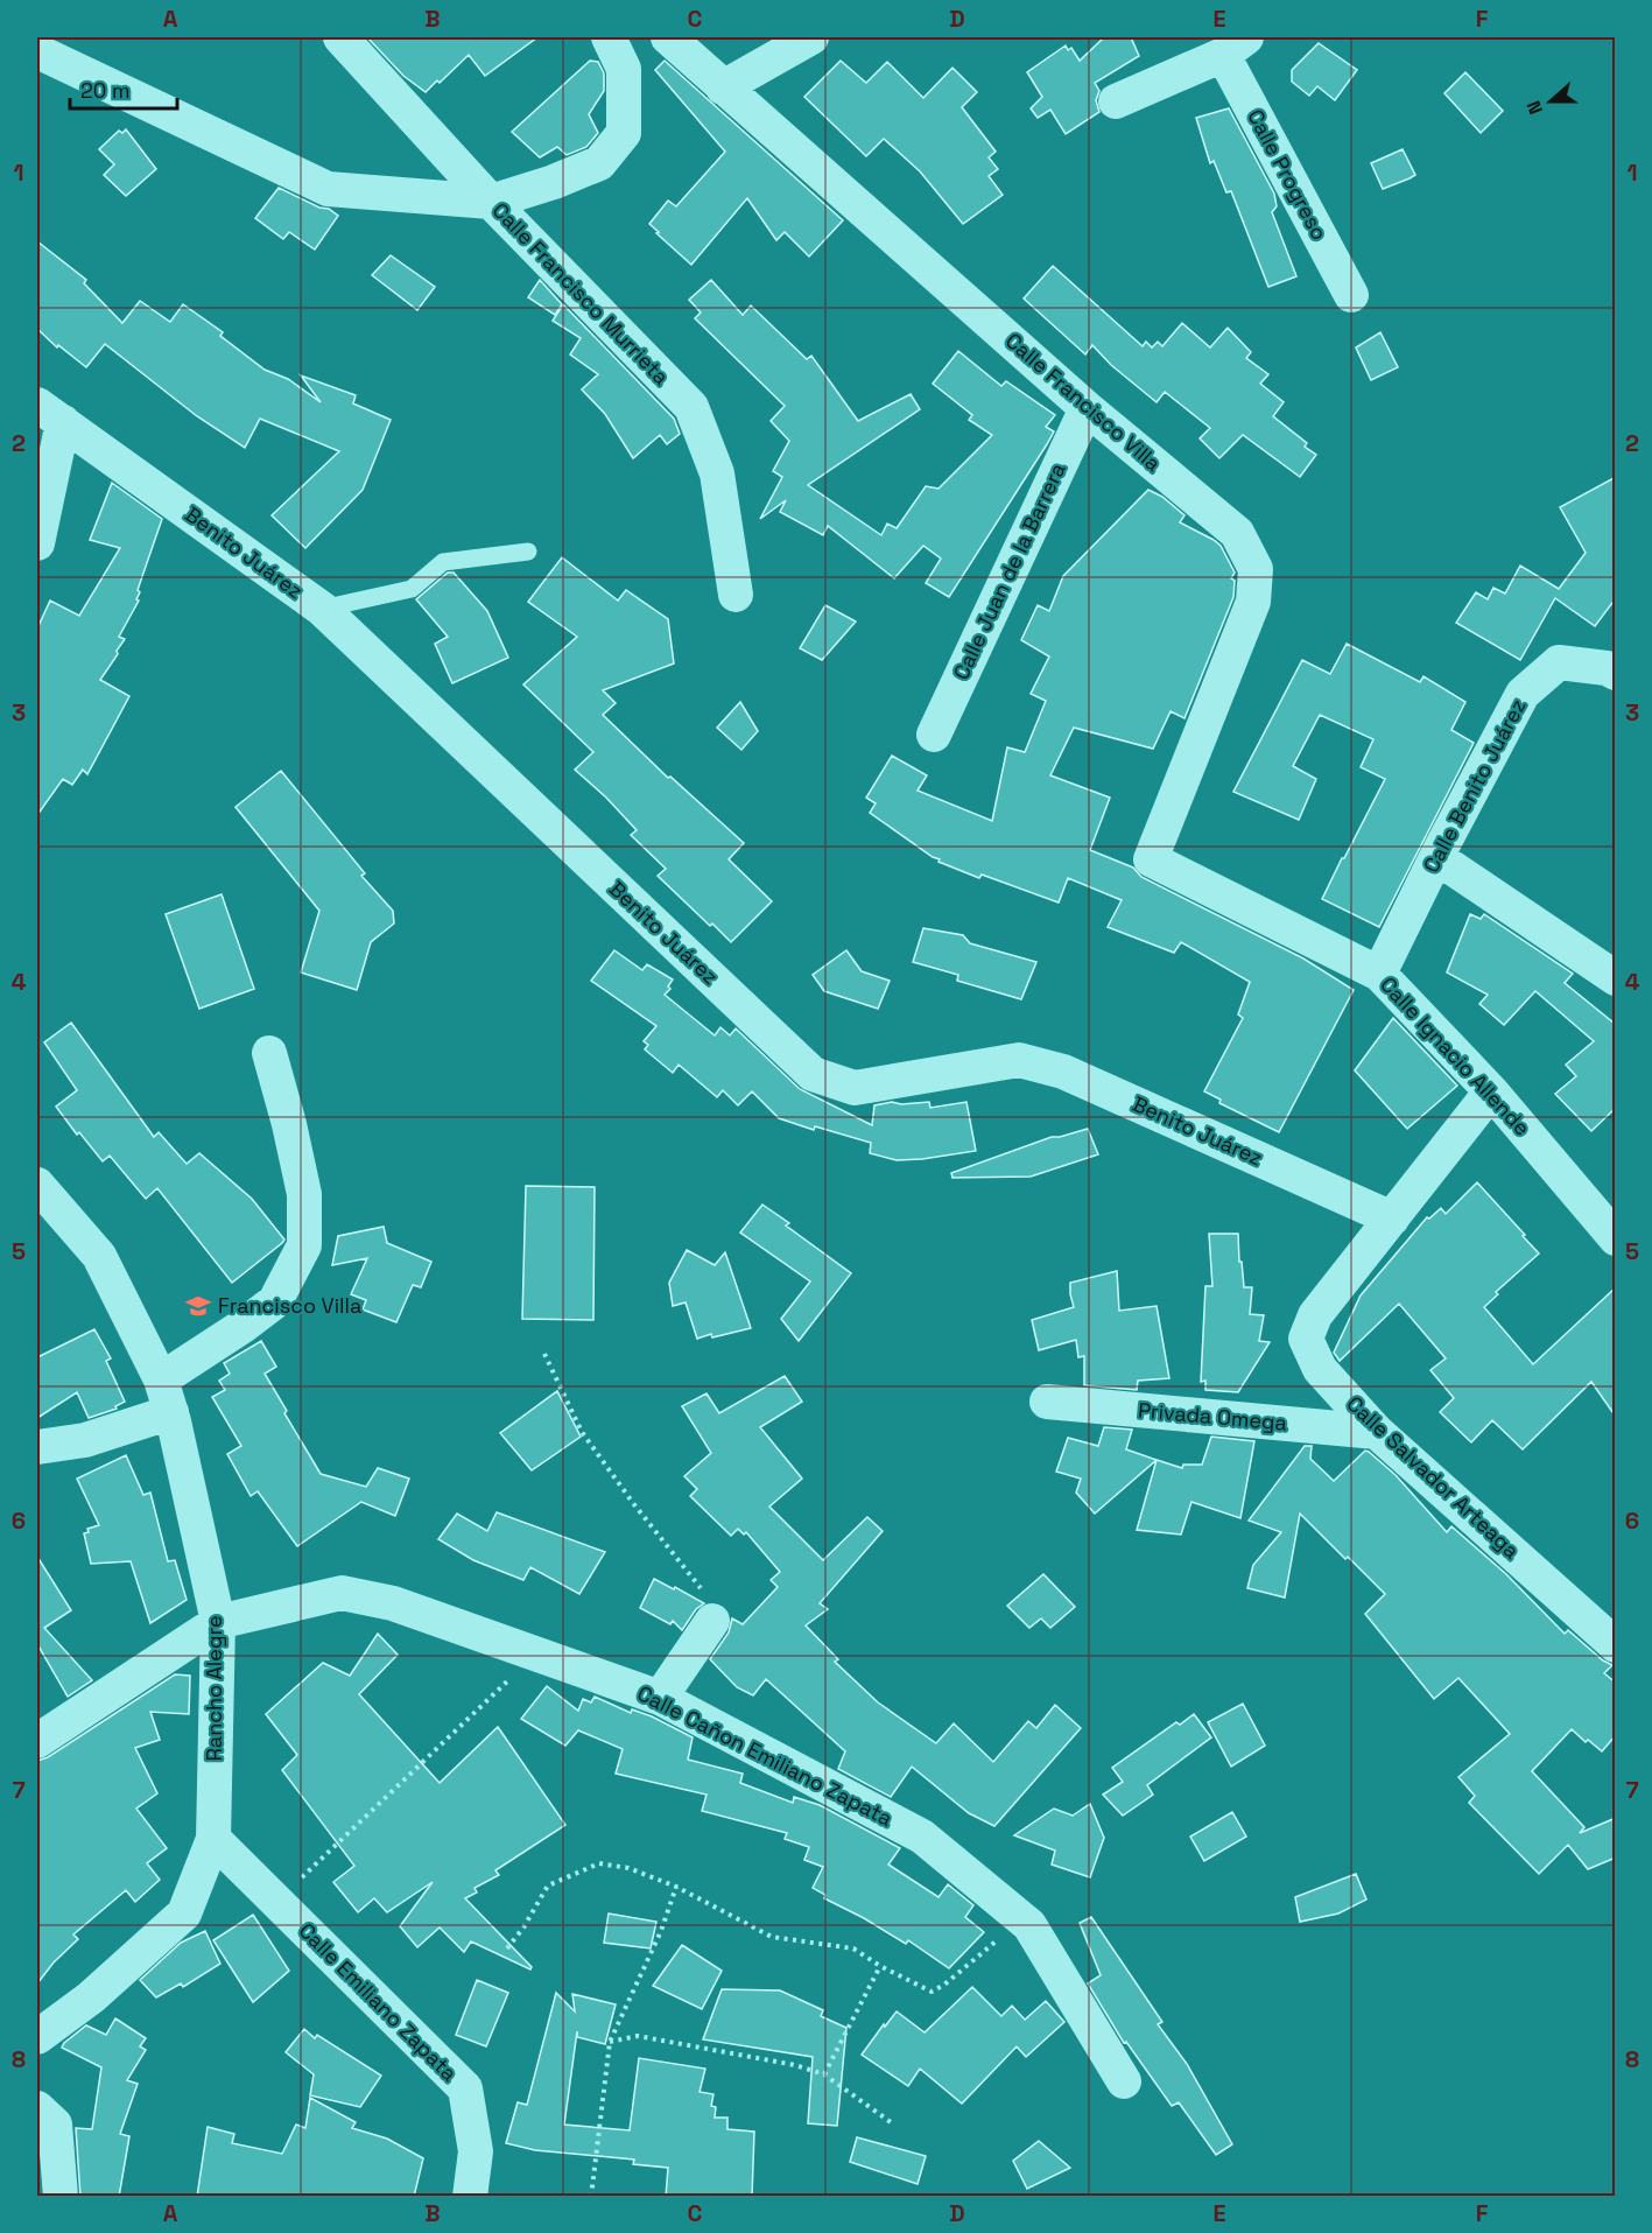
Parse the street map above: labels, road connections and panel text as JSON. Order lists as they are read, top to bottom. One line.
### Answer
{"streets":{"street":["Calle Progreso","Calle Francisco Murrieta","Calle Francisco Villa","Benito Juárez","Calle Juan de la Barrera","Calle Benito Juárez","Calle Ignacio Allende","Privada Omega","Calle Salvador Arteaga","Rancho Alegre","Calle Cañon Emiliano Zapata","Calle Emiliano Zapata"]},"crossings":[["Calle Francisco Villa","Calle Juan de la Barrera"],["Calle Francisco Villa","Calle Ignacio Allende"],["Benito Juárez","Calle Salvador Arteaga"],["Calle Benito Juárez","Calle Ignacio Allende"],["Calle Ignacio Allende","Calle Salvador Arteaga"],["Privada Omega","Calle Salvador Arteaga"],["Rancho Alegre","Calle Cañon Emiliano Zapata"],["Rancho Alegre","Calle Emiliano Zapata"]],"places":{"school or university":["Francisco Villa"]},"scale_bar":"20 m","north":"left","grid":{"columns":["A","B","C","D","E","F"],"rows":["1","2","3","4","5","6","7","8"]}}
